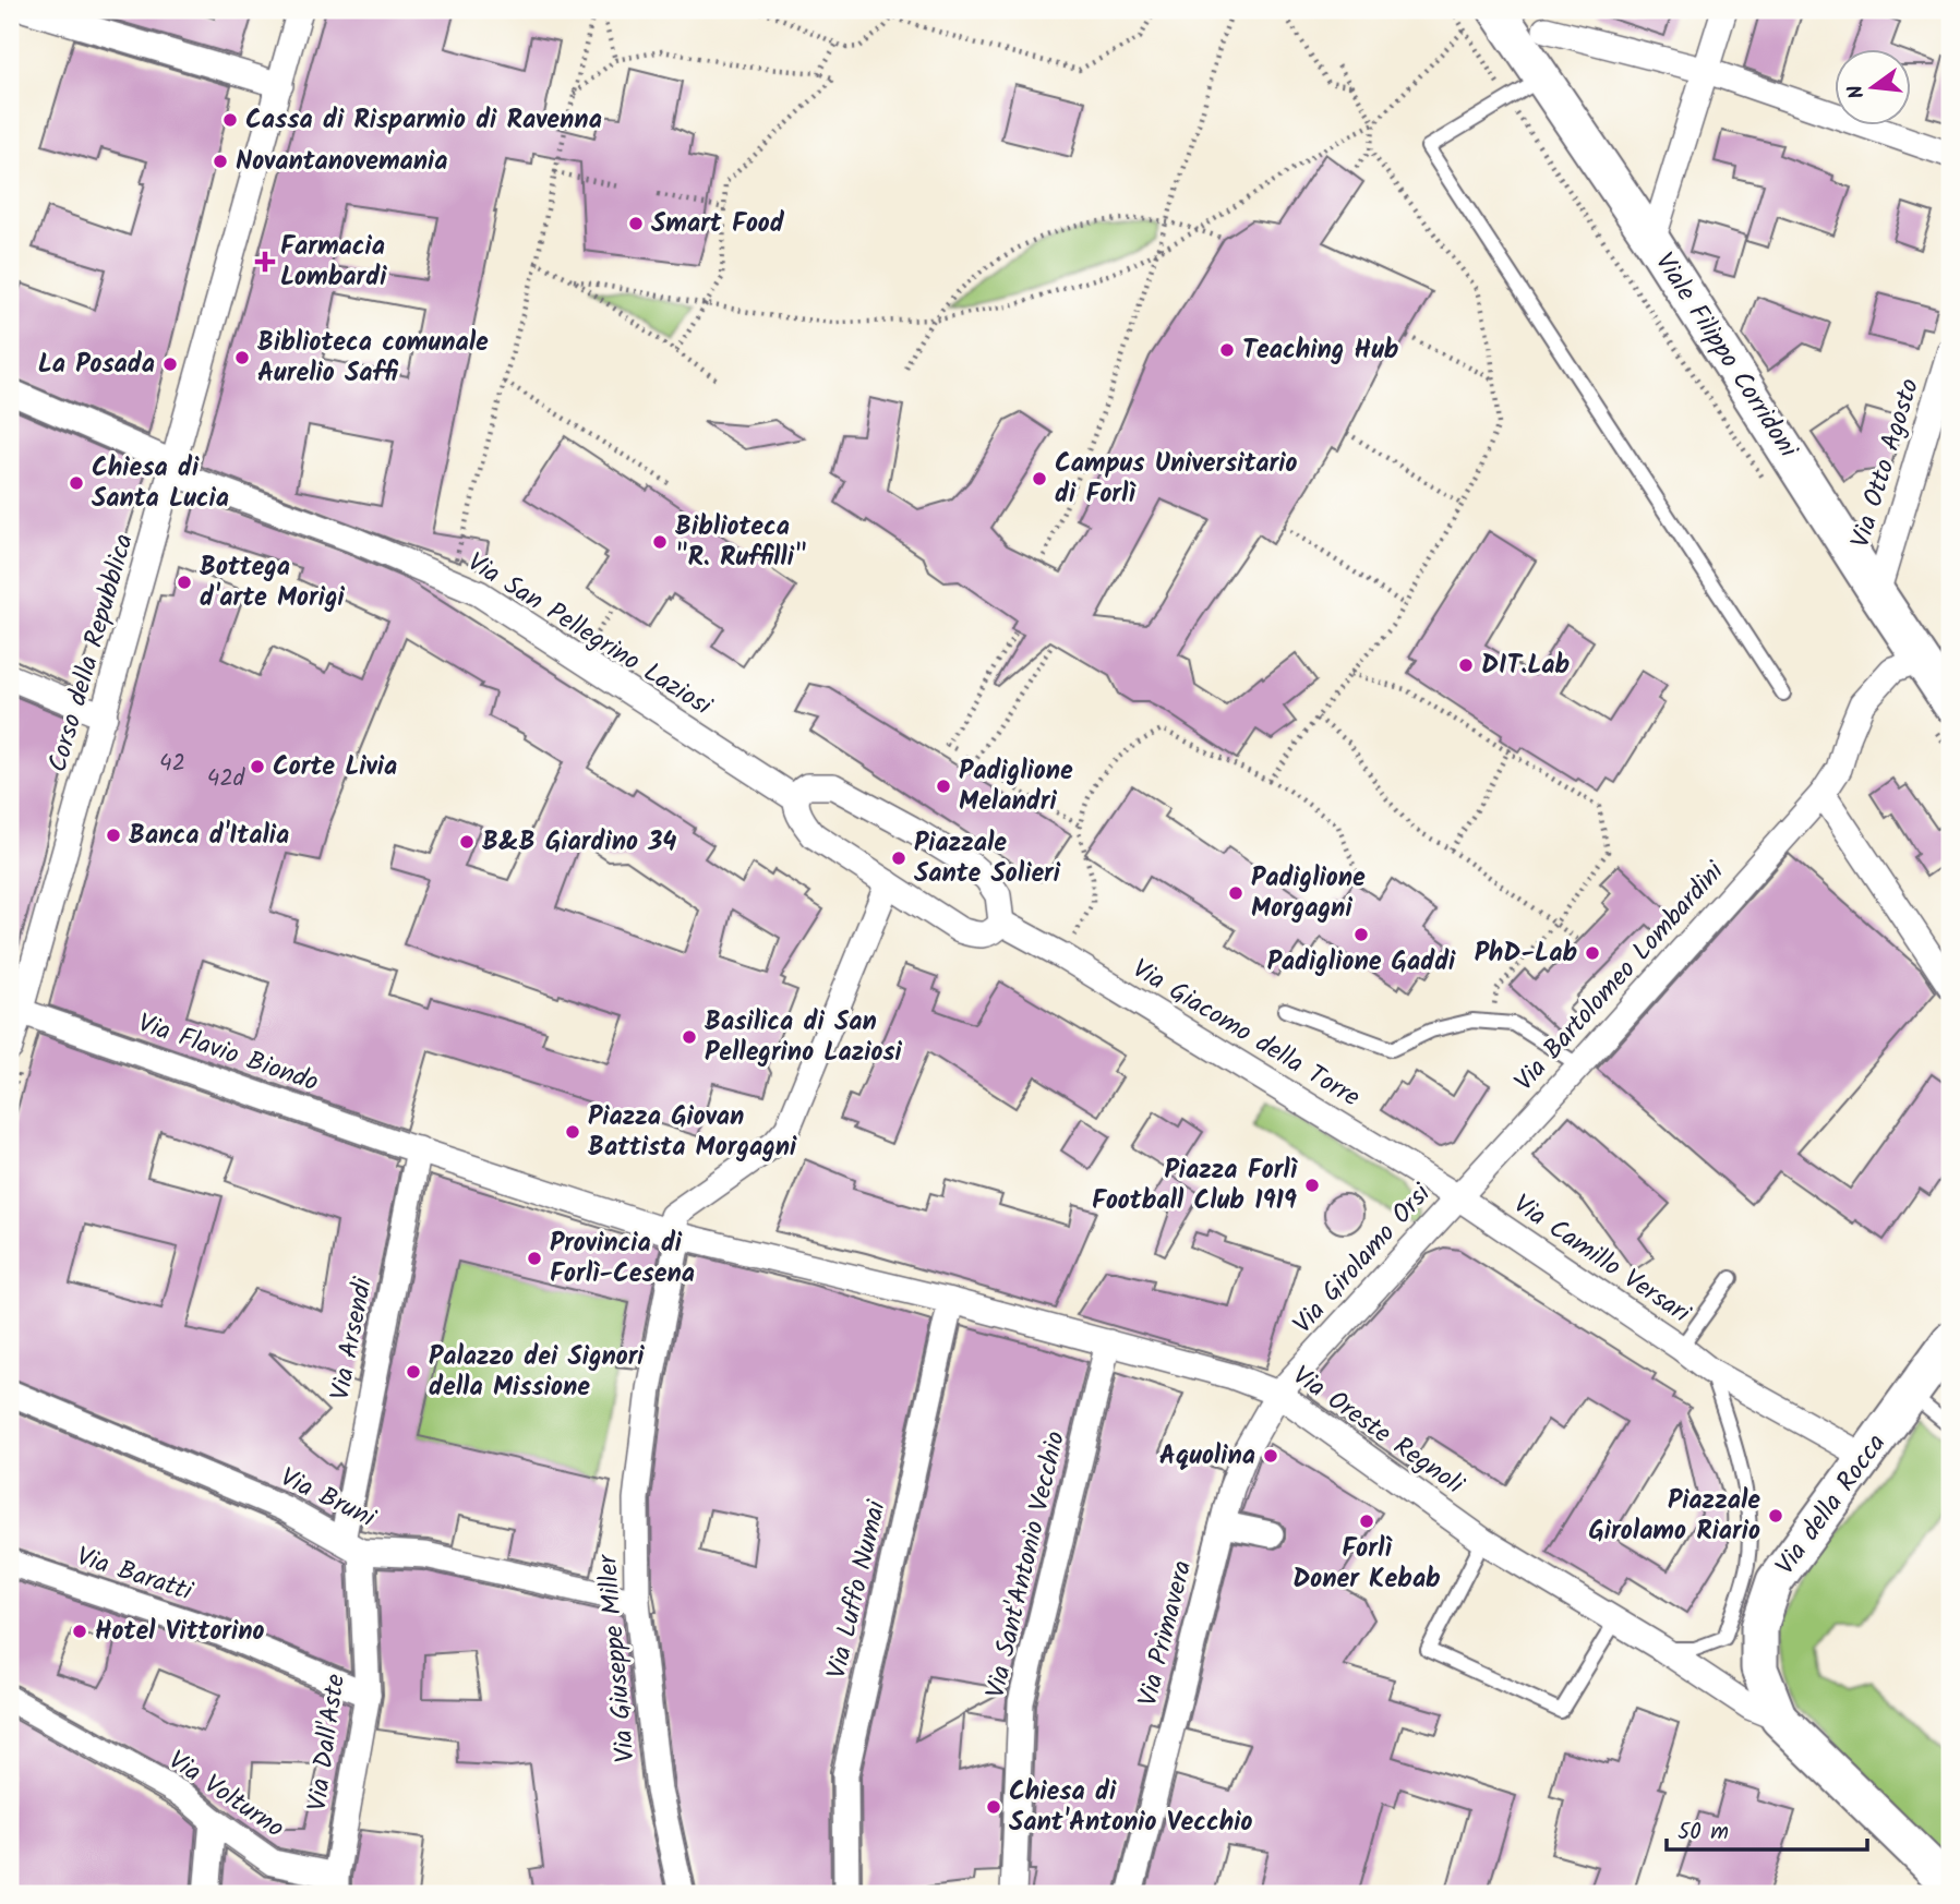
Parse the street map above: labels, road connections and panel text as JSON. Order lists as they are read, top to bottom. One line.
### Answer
{"streets":{"main road":["Viale Filippo Corridoni","Via della Rocca"],"street":["Via Otto Agosto","Via San Pellegrino Laziosi","Corso della Repubblica","Via Bartolomeo Lombardini","Via Giacomo della Torre","Via Flavio Biondo","Via Girolamo Orsi","Via Camillo Versari","Via Arsendi","Via Oreste Regnoli","Via Bruni","Via Sant'Antonio Vecchio","Via Baratti","Via Luffo Numai","Via Primavera","Via Giuseppe Miller","Via Dall'Aste","Via Volturno"]},"crossings":[["Viale Filippo Corridoni","Via Otto Agosto"],["Viale Filippo Corridoni","Via Bartolomeo Lombardini"],["Via San Pellegrino Laziosi","Corso della Repubblica"],["Corso della Repubblica","Via Flavio Biondo"],["Via Bartolomeo Lombardini","Via Giacomo della Torre"],["Via Bartolomeo Lombardini","Via Girolamo Orsi"],["Via Bartolomeo Lombardini","Via Camillo Versari"],["Via Giacomo della Torre","Via Girolamo Orsi"],["Via Giacomo della Torre","Via Camillo Versari"],["Via Flavio Biondo","Via Arsendi"],["Via Girolamo Orsi","Via Camillo Versari"],["Via Girolamo Orsi","Via Oreste Regnoli"],["Via Girolamo Orsi","Via Primavera"],["Via Arsendi","Via Bruni"],["Via Arsendi","Via Dall'Aste"],["Via Oreste Regnoli","Via della Rocca"],["Via Oreste Regnoli","Via Sant'Antonio Vecchio"],["Via Oreste Regnoli","Via Luffo Numai"],["Via Oreste Regnoli","Via Primavera"],["Via Oreste Regnoli","Via Giuseppe Miller"],["Via Bruni","Via Giuseppe Miller"],["Via Bruni","Via Dall'Aste"],["Via Baratti","Via Dall'Aste"],["Via Dall'Aste","Via Volturno"]],"places":{"other":["Cassa di Risparmio di Ravenna","Novantanovemania","Smart Food","Teaching Hub","Biblioteca comunale Aurelio Saffi","La Posada","Campus Universitario di Forlì","Chiesa di Santa Lucia","Biblioteca \"R. Ruffilli\"","Bottega d'arte Morigi","DIT.Lab","Corte Livia","Padiglione Melandri","Banca d'Italia","B&B Giardino 34","Piazzale Sante Solieri","Padiglione Morgagni","Padiglione Gaddi","PhD-Lab","Basilica di San Pellegrino Laziosi","Piazza Giovan Battista Morgagni","Piazza Forlì Football Club 1919","Provincia di Forlì-Cesena","Palazzo dei Signori della Missione","Aquolina","Piazzale Girolamo Riario","Forlì Doner Kebab","Hotel Vittorino","Chiesa di Sant'Antonio Vecchio"],"health":["Farmacia Lombardi"]},"house_numbers":["42","42d"],"scale_bar":"50 m","north":"left"}
